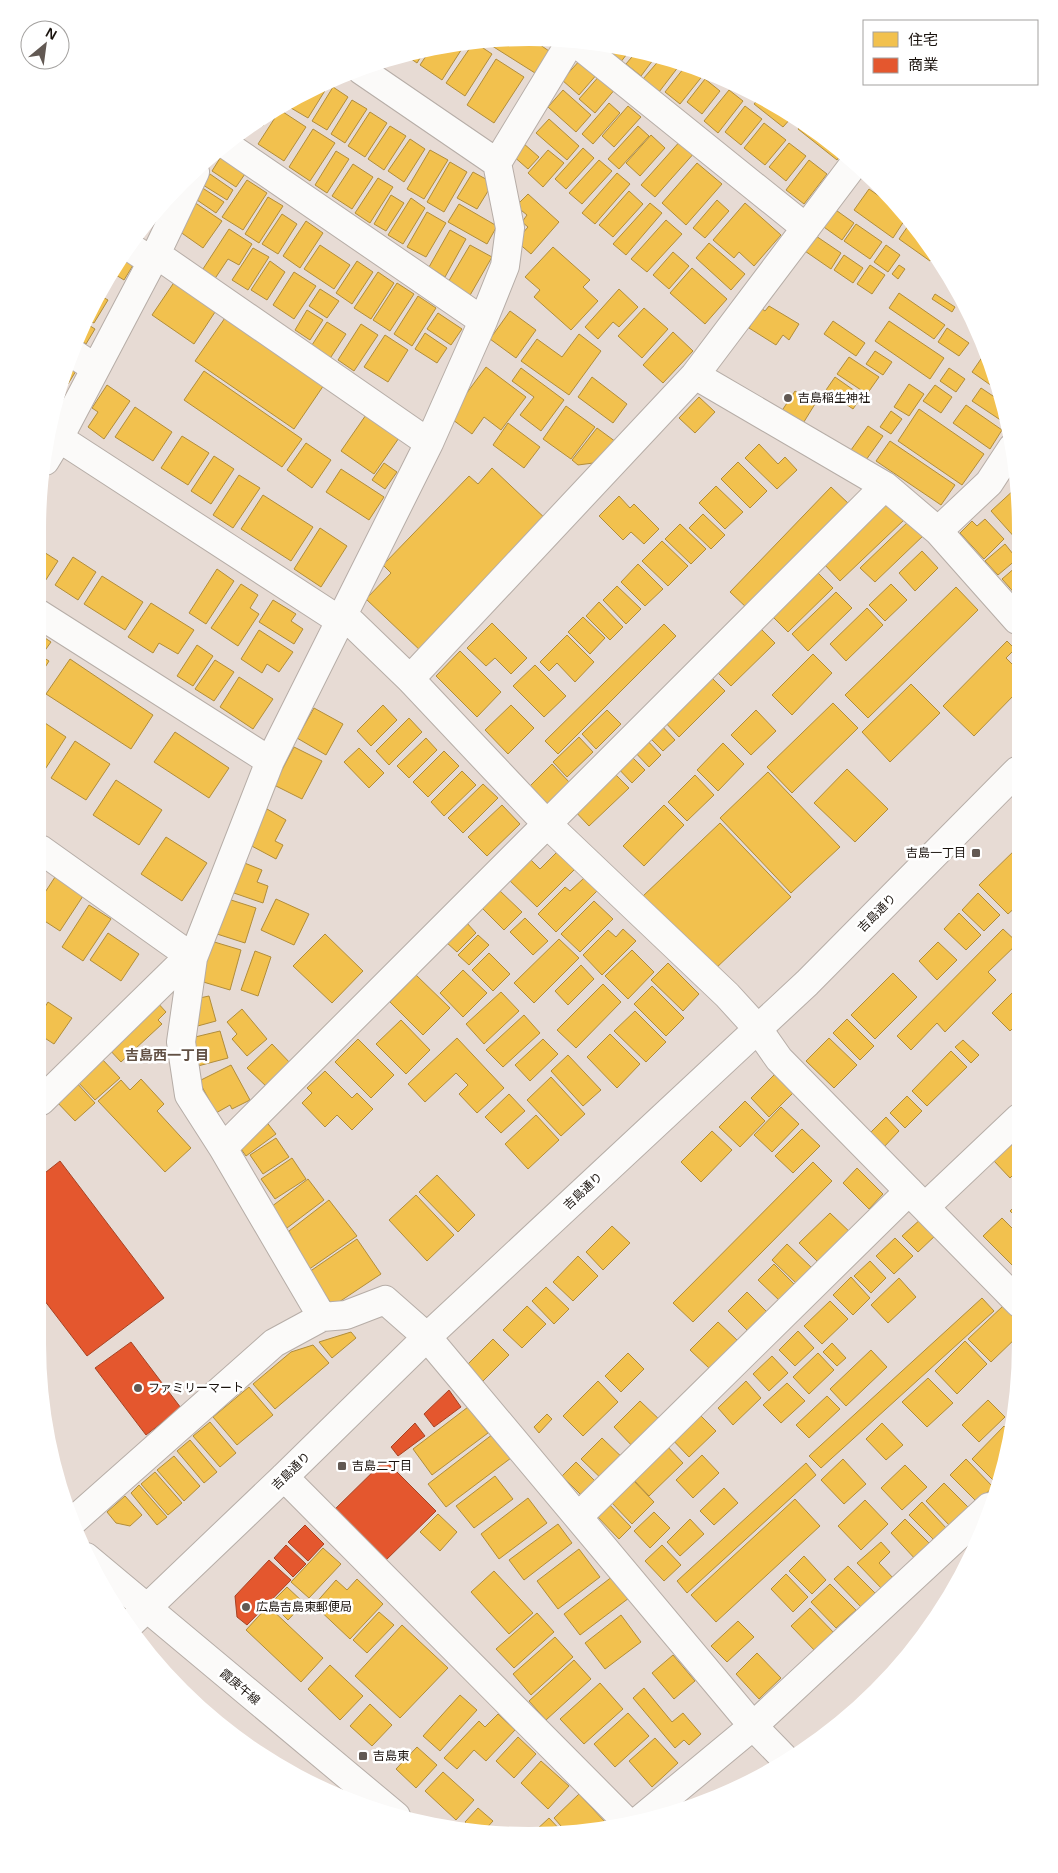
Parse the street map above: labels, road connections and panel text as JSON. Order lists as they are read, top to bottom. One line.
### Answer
{"streets":{"street":["吉島通り","霞庚午線"]},"crossings":[["吉島通り","霞庚午線"]],"districts":["吉島西一丁目"],"places":{"other":["吉島稲生神社","ファミリーマート","広島吉島東郵便局"],"transit":["吉島一丁目","吉島二丁目","吉島東"]},"legend":["住宅","商業"],"north":"top right"}
